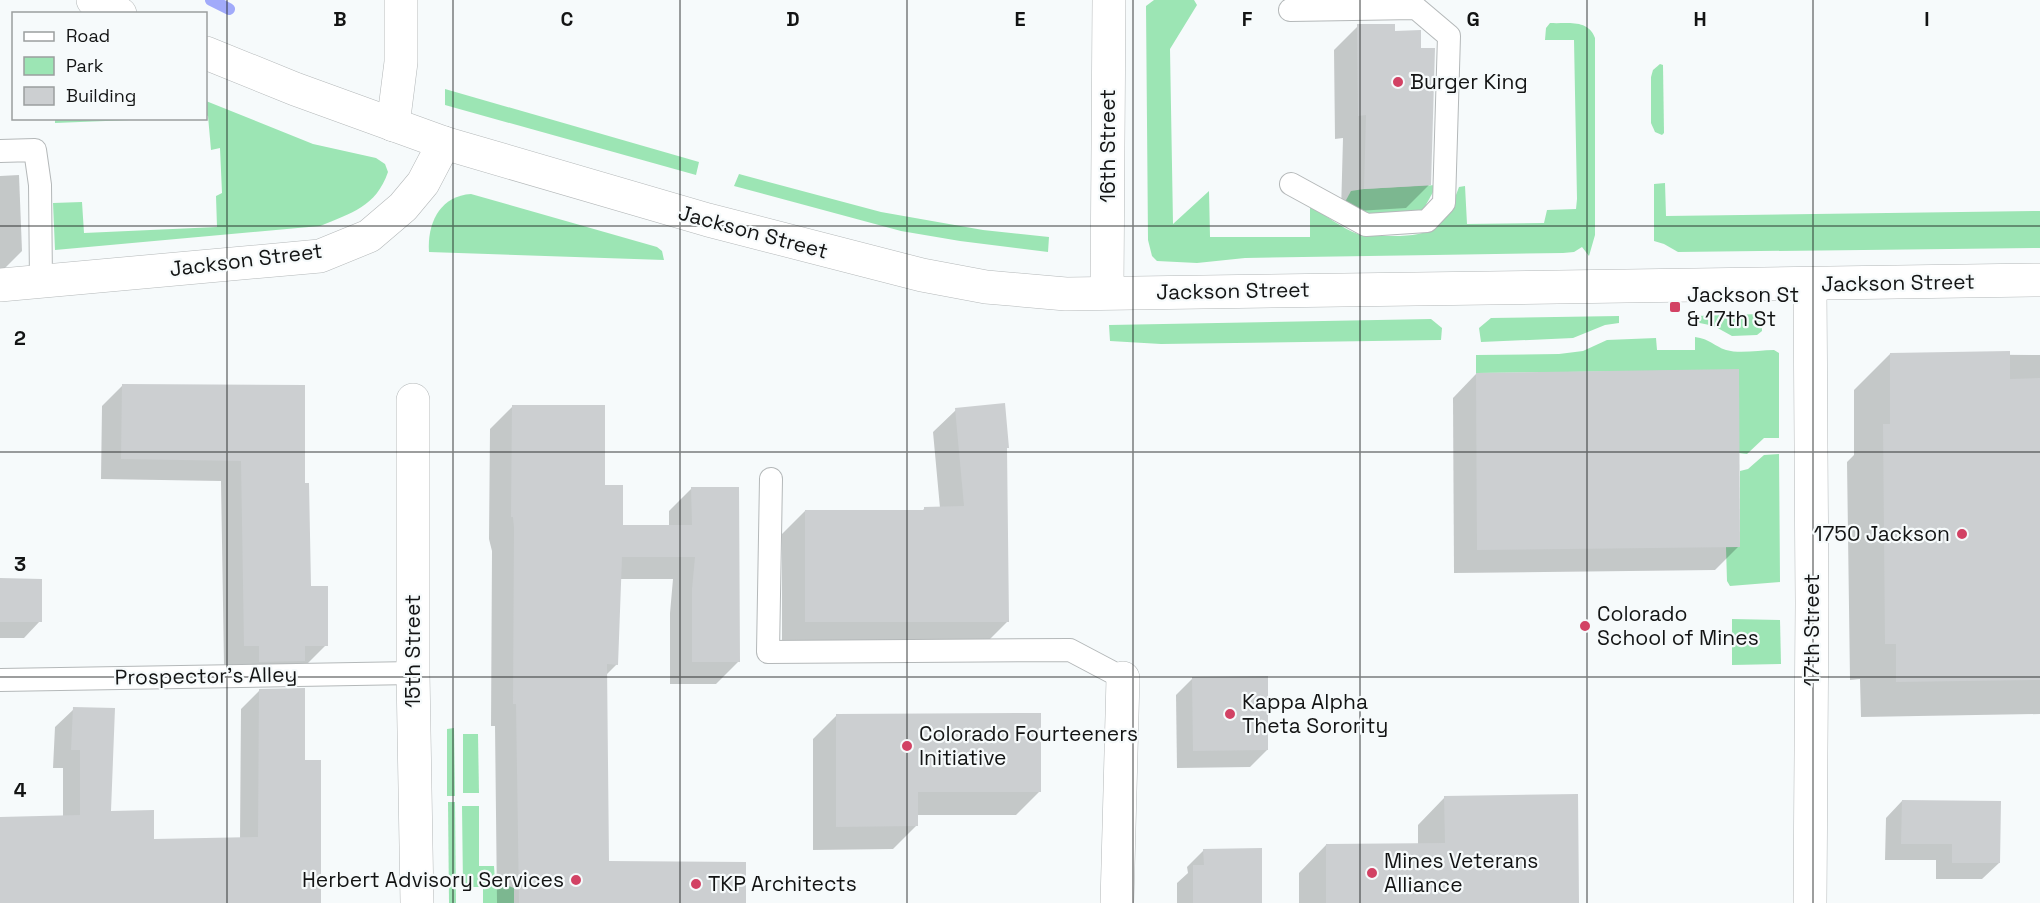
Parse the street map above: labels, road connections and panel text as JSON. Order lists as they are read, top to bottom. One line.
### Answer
{"streets":{"street":["16th Street","Jackson Street","17th Street","15th Street"],"lane":["Prospector's Alley"]},"crossings":[["16th Street","Jackson Street"],["Jackson Street","17th Street"],["15th Street","Prospector's Alley"]],"places":{"other":["Burger King","1750 Jackson","Colorado School of Mines","Kappa Alpha Theta Sorority","Colorado Fourteeners Initiative","Mines Veterans Alliance","Herbert Advisory Services","TKP Architects"],"transit":["Jackson St & 17th St"]},"legend":["Road","Park","Building"],"grid":{"columns":["B","C","D","E","F","G","H","I"],"rows":["2","3","4"]}}
